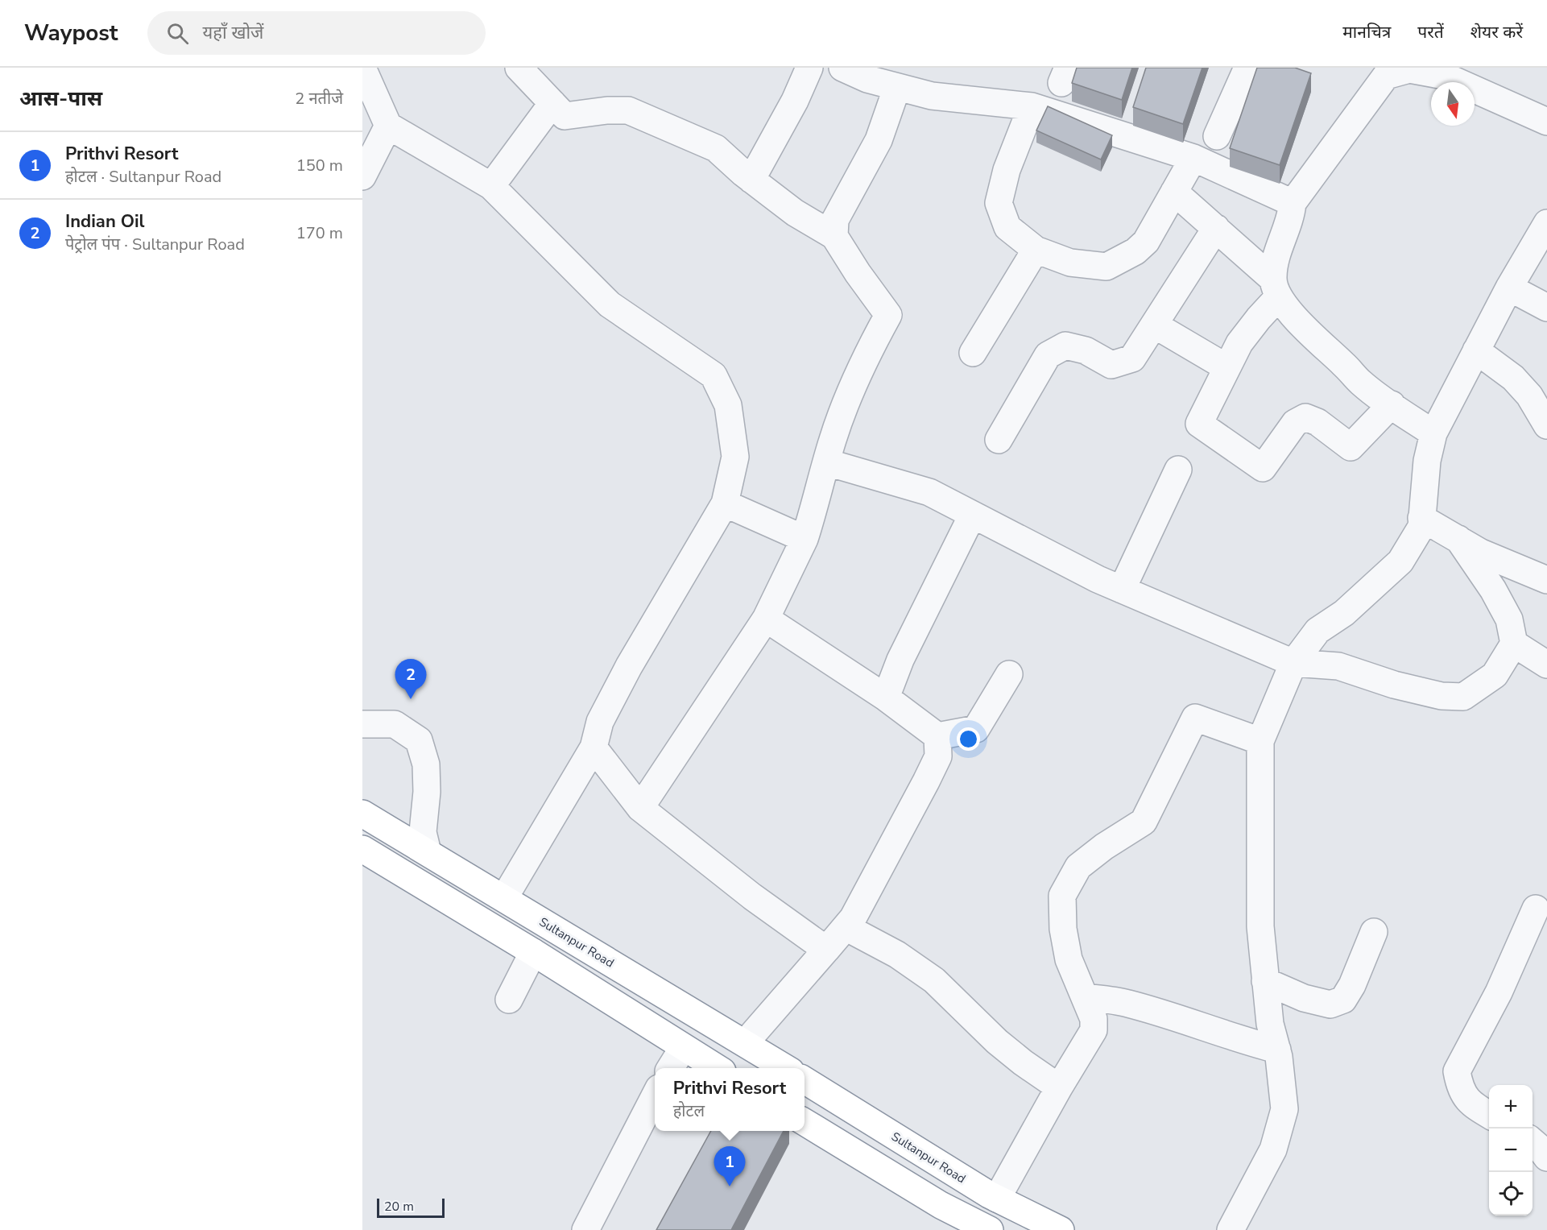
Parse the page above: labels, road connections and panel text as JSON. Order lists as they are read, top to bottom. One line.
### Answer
{"streets":{"highway":["Sultanpur Road"]},"scale_bar":"20 m","north":"bottom","page":{"header":"Waypost","search":"यहाँ खोजें","nav":["मानचित्र","परतें","शेयर करें"],"heading":["आस-पास","2 नतीजे"],"list":[{"mark":"1","name":"Prithvi Resort","note":"होटल · Sultanpur Road","value":"150 m"},{"mark":"2","name":"Indian Oil","note":"पेट्रोल पंप · Sultanpur Road","value":"170 m"}],"pins":["2","1"],"popup":["Prithvi Resort","होटल"],"map_buttons":["+","−"],"scale":"20 m"}}
